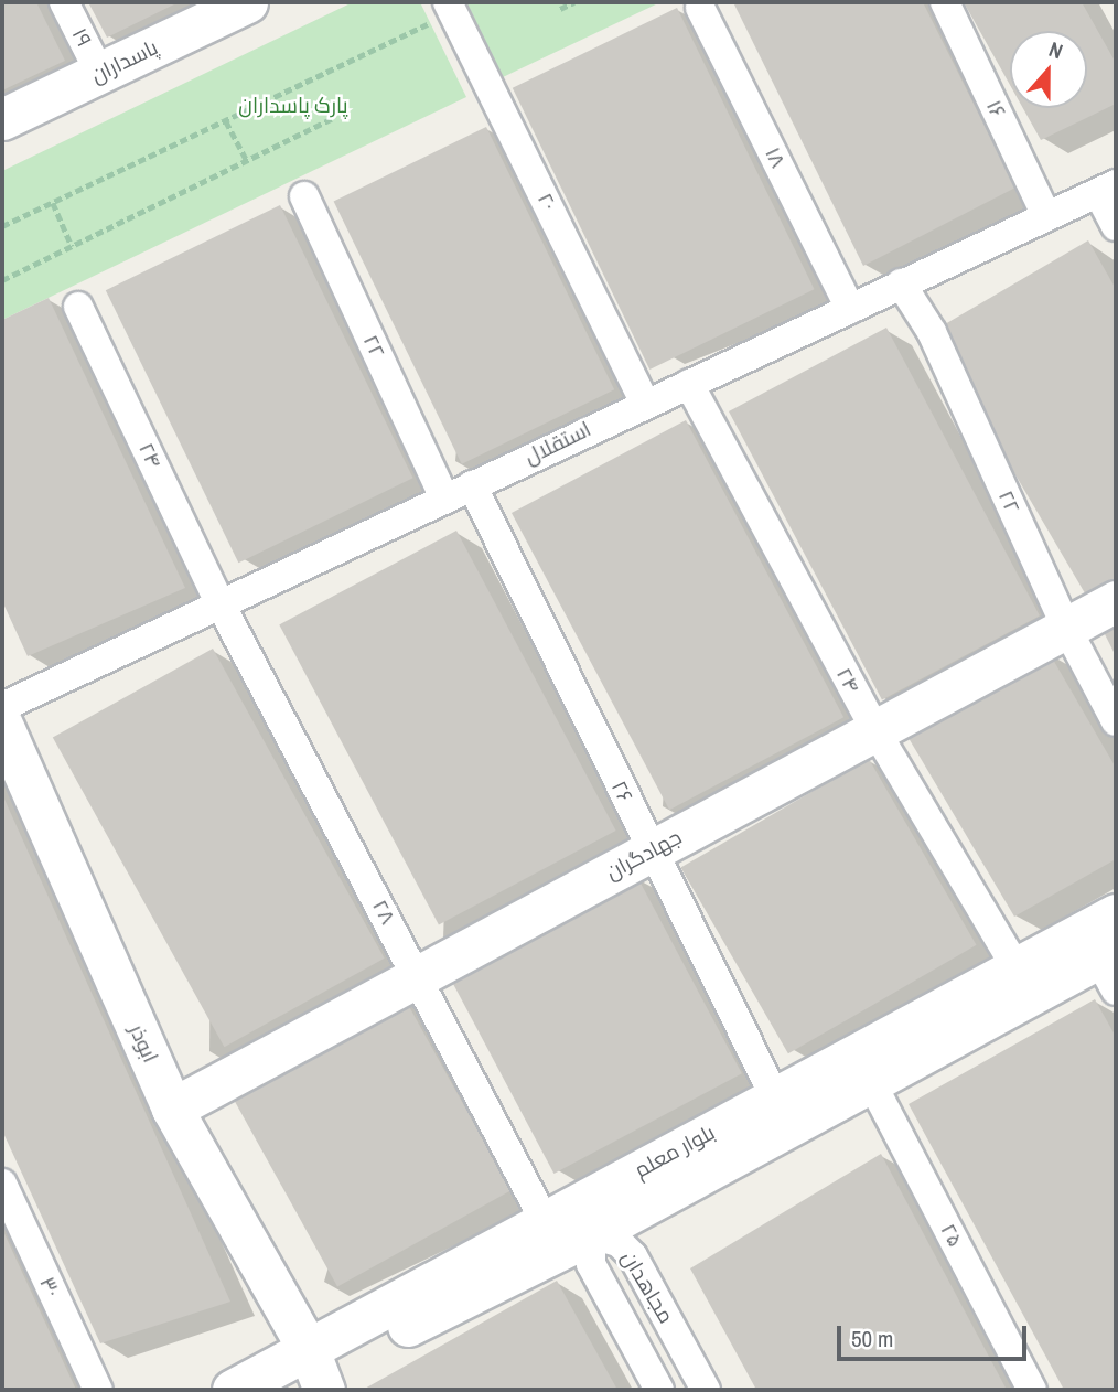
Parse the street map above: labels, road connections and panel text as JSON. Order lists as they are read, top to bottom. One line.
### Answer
{"streets":{"street":["۱۹","پاسداران","۱۶","۱۸","۲۰","۲۲","استقلال","۲۴","۲۶","جهادگران","۲۸","ابوذر","بلوار معلم","۲۵","۳۰","مجاهدان"]},"crossings":[["۱۹","پاسداران"],["۱۶","استقلال"],["۱۸","استقلال"],["۲۰","استقلال"],["۲۲","استقلال"],["۲۲","جهادگران"],["استقلال","۲۴"],["استقلال","۲۶"],["استقلال","۲۸"],["۲۴","جهادگران"],["۲۴","۲۸"],["۲۴","بلوار معلم"],["۲۶","جهادگران"],["۲۶","بلوار معلم"],["جهادگران","۲۸"],["جهادگران","ابوذر"],["۲۸","بلوار معلم"],["۲۸","مجاهدان"],["ابوذر","بلوار معلم"],["بلوار معلم","۲۵"],["بلوار معلم","مجاهدان"]],"parks":["پارک پاسداران"],"scale_bar":"50 m","north":"top"}
